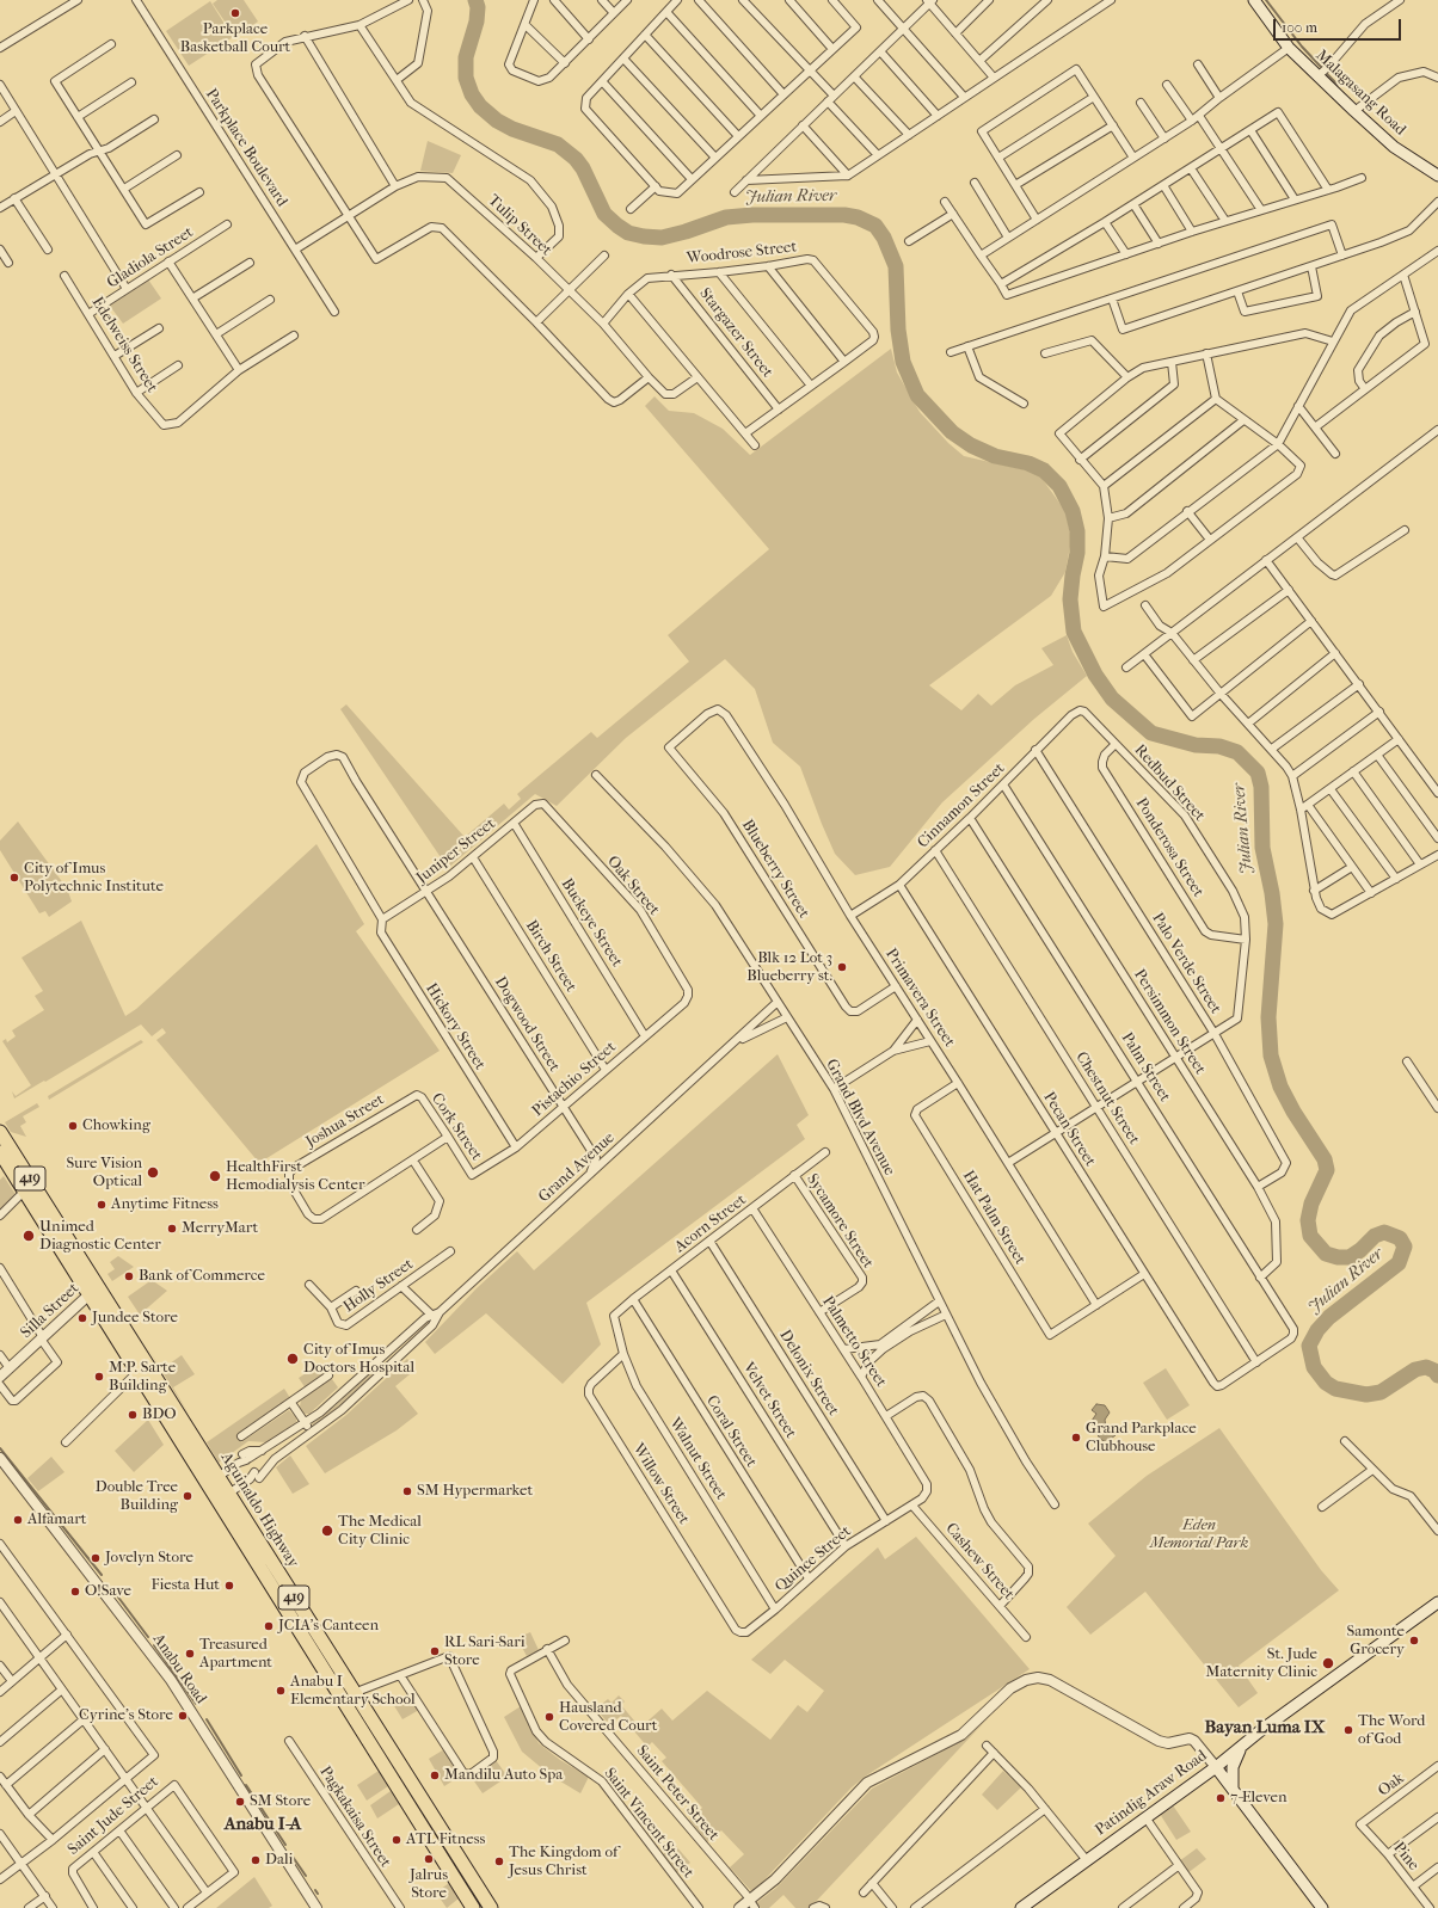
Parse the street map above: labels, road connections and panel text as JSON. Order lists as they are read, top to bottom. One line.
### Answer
{"streets":{"highway":["419","Aguinaldo Highway"],"main road":["Malagasang Road","Patindig Araw Road"],"street":["Parkplace Boulevard","Tulip Street","Woodrose Street","Gladiola Street","Stargazer Street","Edelweiss Street","Redbud Street","Cinnamon Street","Ponderosa Street","Juniper Street","Blueberry Street","Oak Street","Buckeye Street","Birch Street","Palo Verde Street","Primavera Street","Persimmon Street","Dogwood Street","Hickory Street","Palm Street","Pistachio Street","Chestnut Street","Grand Blvd Avenue","Joshua Street","Cork Street","Pecan Street","Grand Avenue","Hat Palm Street","Sycamore Street","Acorn Street","Holly Street","Silla Street","Palmetto Street","Delonix Street","Velvet Street","Coral Street","Walnut Street","Willow Street","Quince Street","Cashew Street","Anabu Road","Oak","Saint Peter Street","Saint Jude Street","Pagkakaisa Street","Saint Vincent Street","Pine"]},"crossings":[["Parkplace Boulevard","Tulip Street"],["Tulip Street","Woodrose Street"],["Woodrose Street","Stargazer Street"],["Gladiola Street","Edelweiss Street"],["Redbud Street","Cinnamon Street"],["Redbud Street","Ponderosa Street"],["Redbud Street","Palo Verde Street"],["Redbud Street","Primavera Street"],["Redbud Street","Persimmon Street"],["Redbud Street","Palm Street"],["Redbud Street","Chestnut Street"],["Redbud Street","Pecan Street"],["Cinnamon Street","Palo Verde Street"],["Cinnamon Street","Primavera Street"],["Cinnamon Street","Persimmon Street"],["Cinnamon Street","Palm Street"],["Cinnamon Street","Chestnut Street"],["Cinnamon Street","Pecan Street"],["Juniper Street","Oak Street"],["Juniper Street","Buckeye Street"],["Juniper Street","Birch Street"],["Juniper Street","Dogwood Street"],["Juniper Street","Hickory Street"],["Blueberry Street","Primavera Street"],["Oak Street","Pistachio Street"],["Buckeye Street","Pistachio Street"],["Birch Street","Pistachio Street"],["Palo Verde Street","Persimmon Street"],["Primavera Street","Hat Palm Street"],["Persimmon Street","Palm Street"],["Dogwood Street","Hickory Street"],["Dogwood Street","Pistachio Street"],["Dogwood Street","Grand Avenue"],["Hickory Street","Pistachio Street"],["Palm Street","Chestnut Street"],["Palm Street","Pecan Street"],["Pistachio Street","Cork Street"],["Chestnut Street","Pecan Street"],["Grand Blvd Avenue","Grand Avenue"],["Joshua Street","Cork Street"],["Grand Avenue","Aguinaldo Highway"],["Sycamore Street","Acorn Street"],["Sycamore Street","Palmetto Street"],["Acorn Street","Palmetto Street"],["Acorn Street","Delonix Street"],["Acorn Street","Velvet Street"],["Acorn Street","Coral Street"],["Acorn Street","Walnut Street"],["Silla Street","Aguinaldo Highway"],["Palmetto Street","Quince Street"],["Delonix Street","Quince Street"],["Velvet Street","Quince Street"],["Coral Street","Quince Street"],["Walnut Street","Willow Street"],["Walnut Street","Quince Street"],["Willow Street","Quince Street"],["Quince Street","Cashew Street"],["Oak","Pine"],["Saint Peter Street","Saint Vincent Street"]],"districts":["Bayan Luma IX","Anabu I-A"],"water":["Julian River"],"parks":["Eden Memorial Park"],"places":["Parkplace Basketball Court","City of Imus Polytechnic Institute","Blk 12 Lot 3 Blueberry st.","Chowking","Sure Vision Optical","HealthFirst Hemodialysis Center","Anytime Fitness","MerryMart","Unimed Diagnostic Center","Bank of Commerce","Jundee Store","City of Imus Doctors Hospital","M.P. Sarte Building","BDO","Grand Parkplace Clubhouse","SM Hypermarket","Double Tree Building","Alfamart","The Medical City Clinic","Jovelyn Store","Fiesta Hut","O!Save","JCIA's Canteen","Samonte Grocery","RL Sari-Sari Store","Treasured Apartment","St. Jude Maternity Clinic","Anabu I Elementary School","Cyrine's Store","Hausland Covered Court","The Word of God","Mandilu Auto Spa","7-Eleven","SM Store","ATL Fitness","Jalrus Store","Dali","The Kingdom of Jesus Christ"],"scale_bar":"100 m"}
